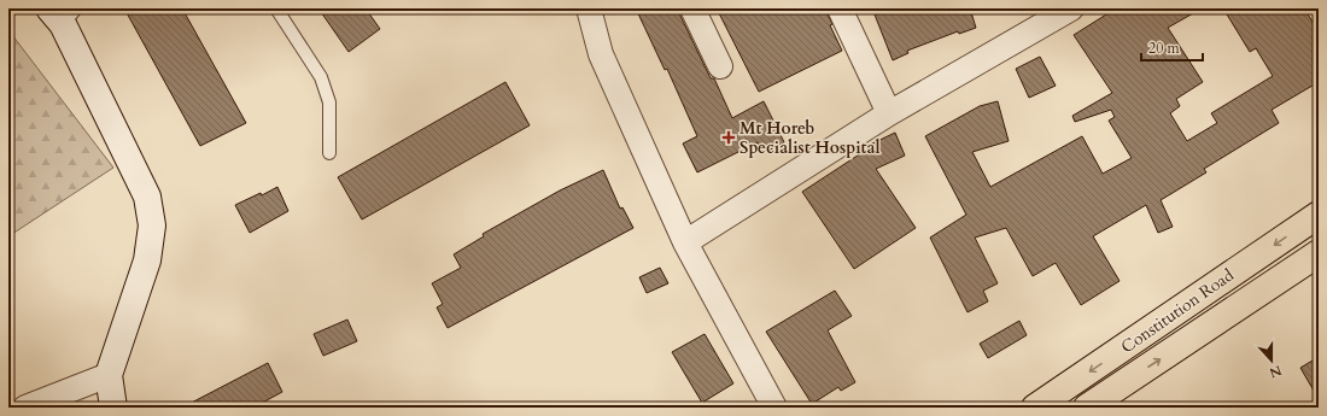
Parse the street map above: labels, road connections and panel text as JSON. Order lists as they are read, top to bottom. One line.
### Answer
{"streets":{"main road":["Constitution Road"]},"places":{"health":["Mt Horeb Specialist Hospital"]},"scale_bar":"20 m","north":"bottom"}
